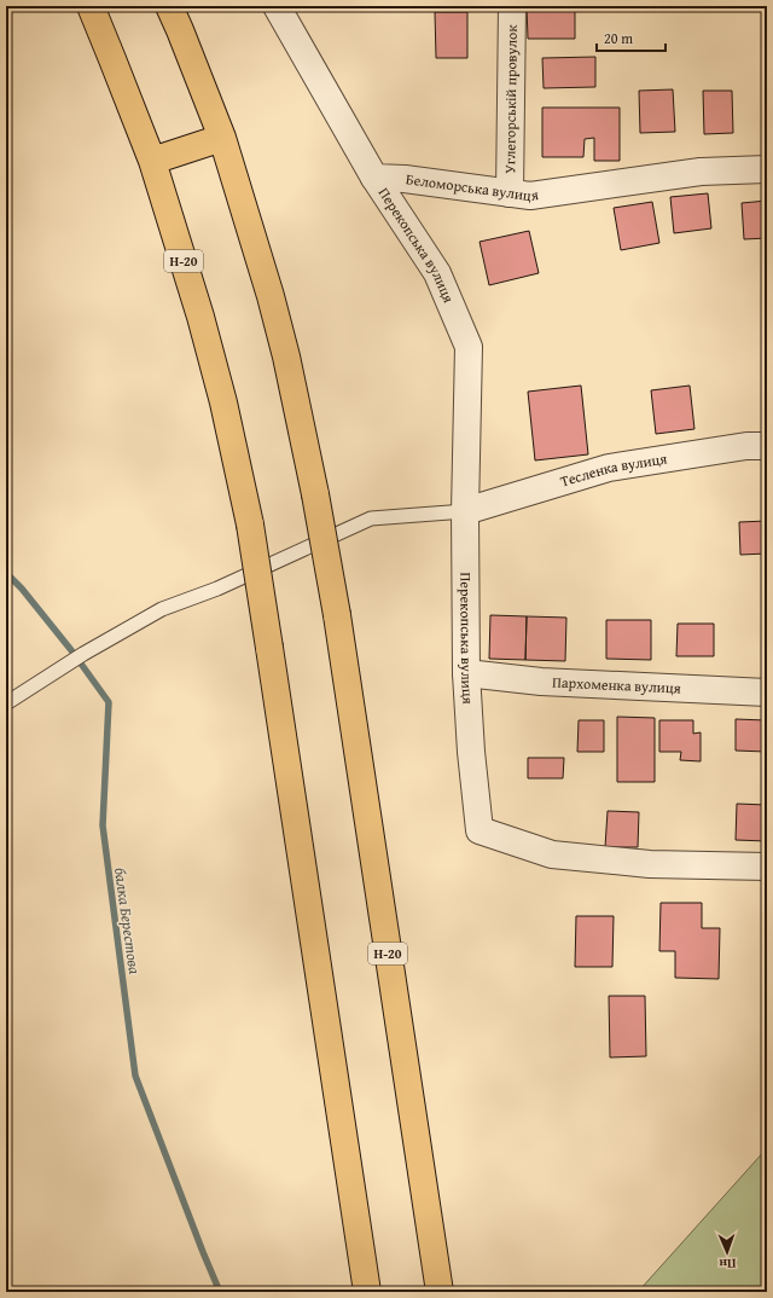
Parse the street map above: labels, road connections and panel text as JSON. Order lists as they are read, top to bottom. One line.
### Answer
{"streets":{"main road":["Н-20"],"street":["Углегорськiй провулок","Беломорська вулиця","Перекопська вулиця","Тесленка вулиця","Пархоменка вулиця"]},"crossings":[["Углегорськiй провулок","Беломорська вулиця"],["Беломорська вулиця","Перекопська вулиця"],["Перекопська вулиця","Тесленка вулиця"],["Перекопська вулиця","Пархоменка вулиця"]],"water":["балка Берестова"],"scale_bar":"20 m","north":"bottom"}
